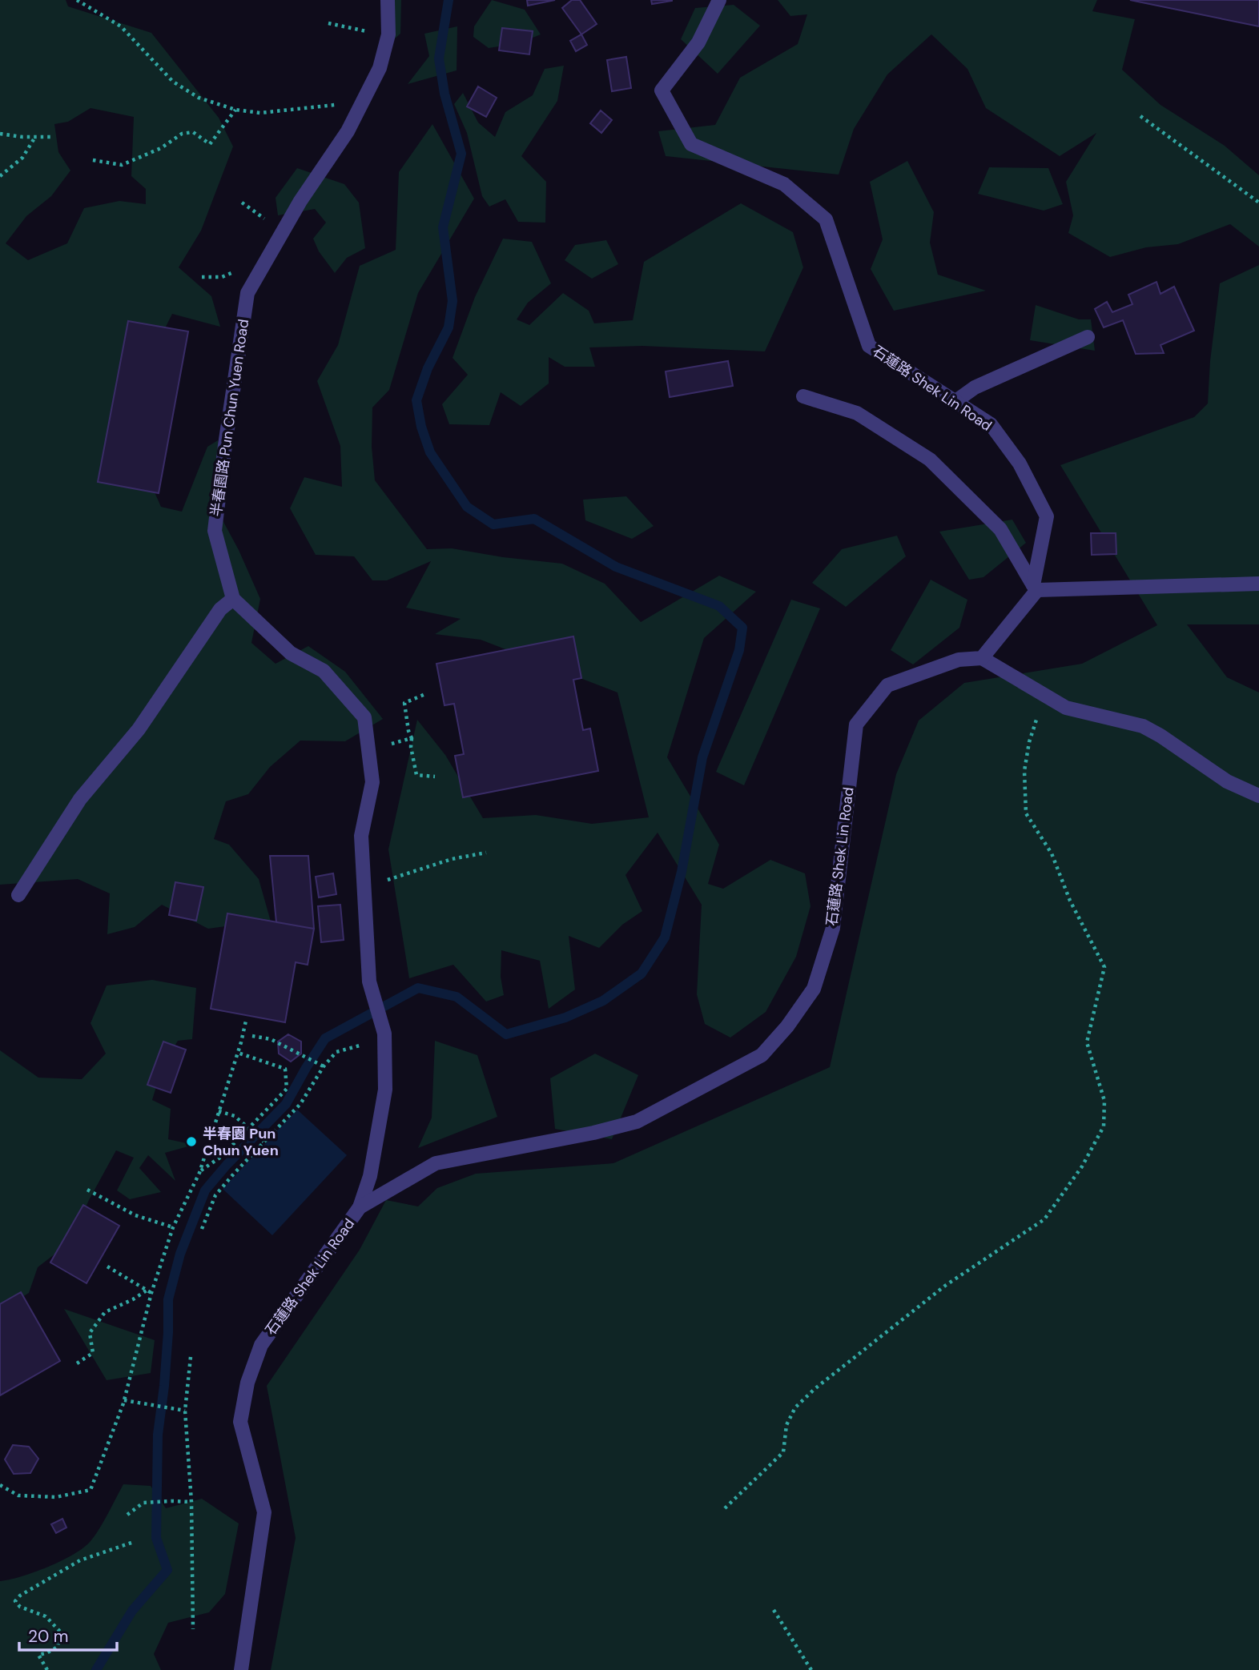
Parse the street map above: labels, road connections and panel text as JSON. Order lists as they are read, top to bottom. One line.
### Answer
{"streets":{"street":["石蓮路 Shek Lin Road","半春園路 Pun Chun Yuen Road"]},"places":["半春園 Pun Chun Yuen"],"scale_bar":"20 m"}
